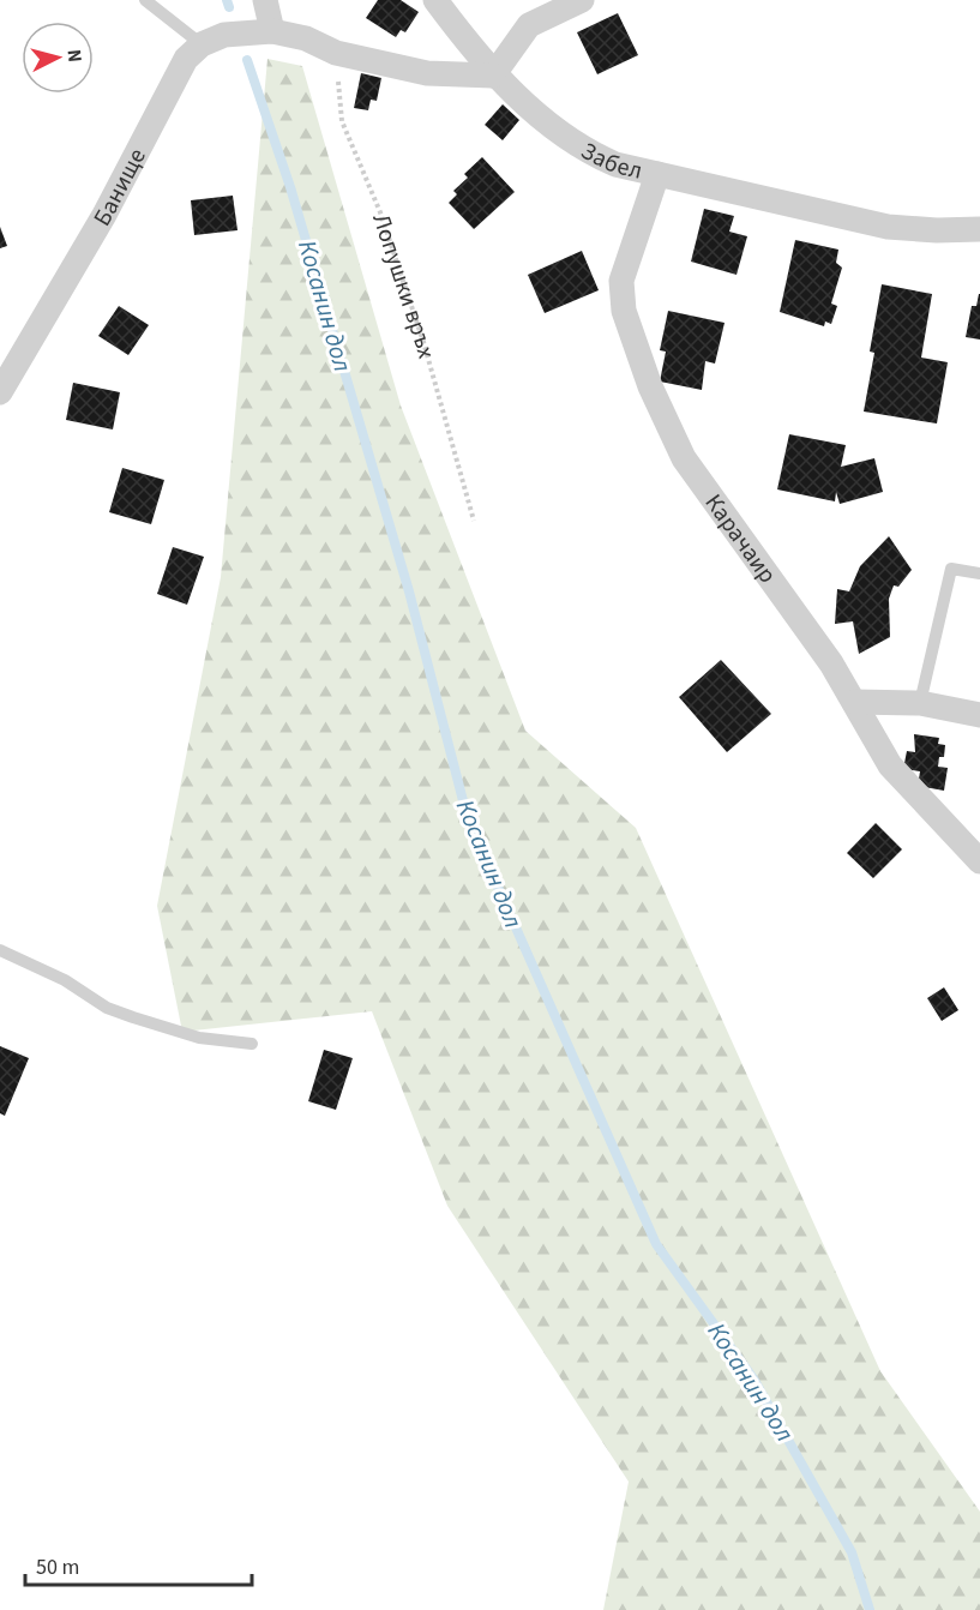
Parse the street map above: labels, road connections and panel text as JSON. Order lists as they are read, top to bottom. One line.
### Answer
{"streets":{"street":["Забел","Банище","Карачаир"],"path":["Лопушки връх"]},"crossings":[["Забел","Карачаир"]],"water":["Косанин дол"],"scale_bar":"50 m","north":"right"}
